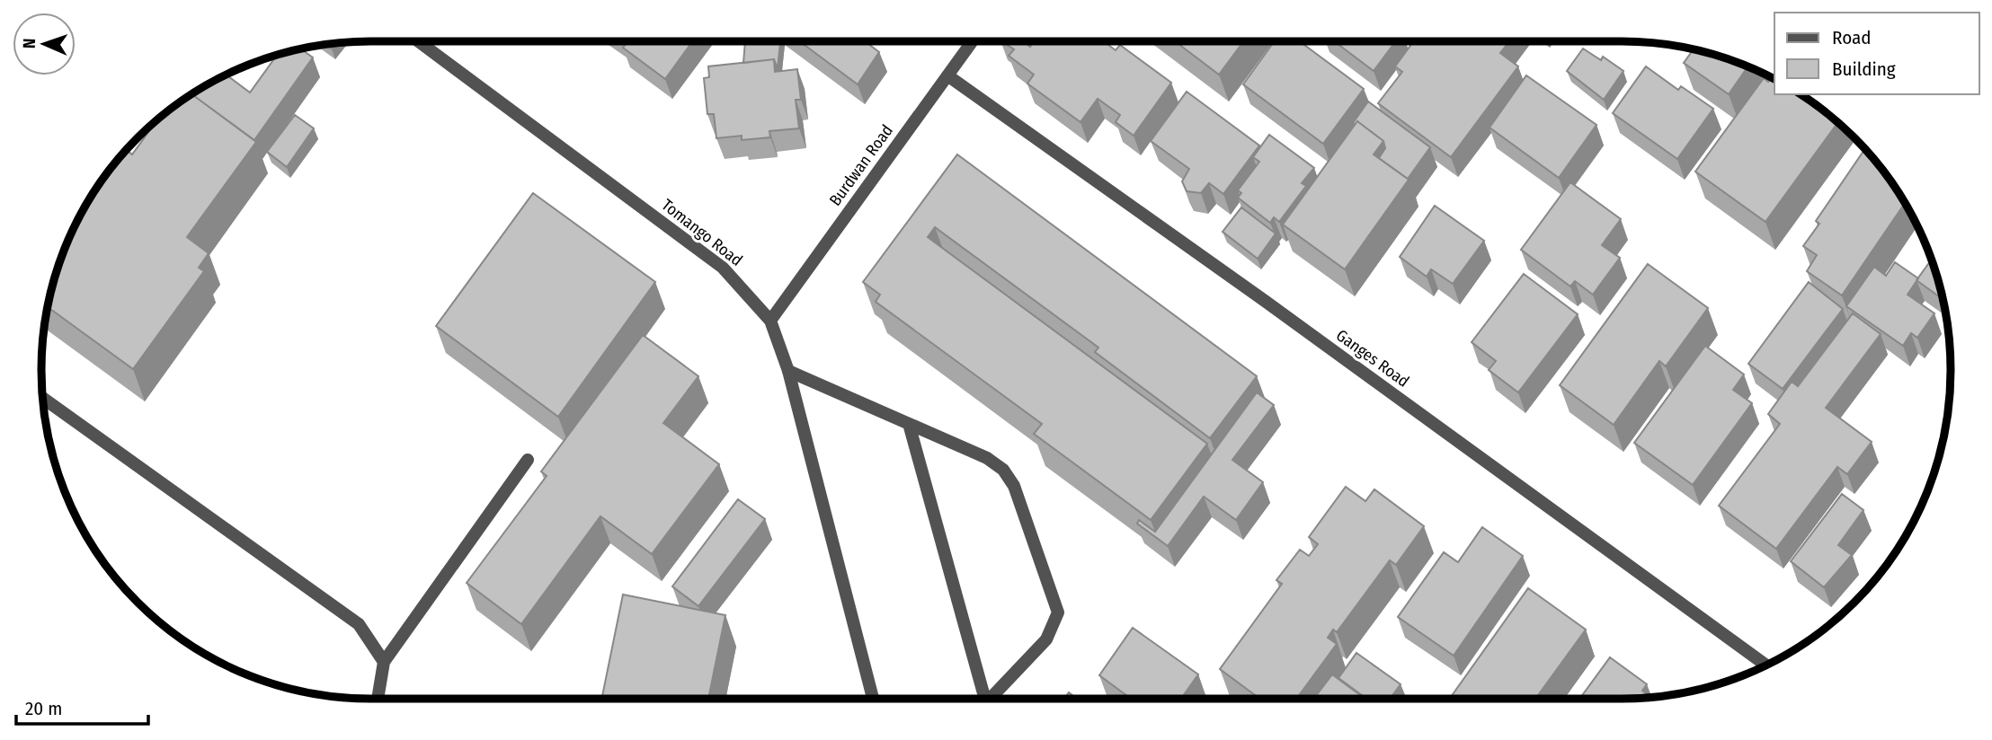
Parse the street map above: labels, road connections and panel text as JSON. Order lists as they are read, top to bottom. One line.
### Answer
{"streets":{"street":["Burdwan Road","Tomango Road","Ganges Road"]},"crossings":[["Burdwan Road","Tomango Road"],["Burdwan Road","Ganges Road"]],"legend":["Road","Building"],"scale_bar":"20 m","north":"left"}
